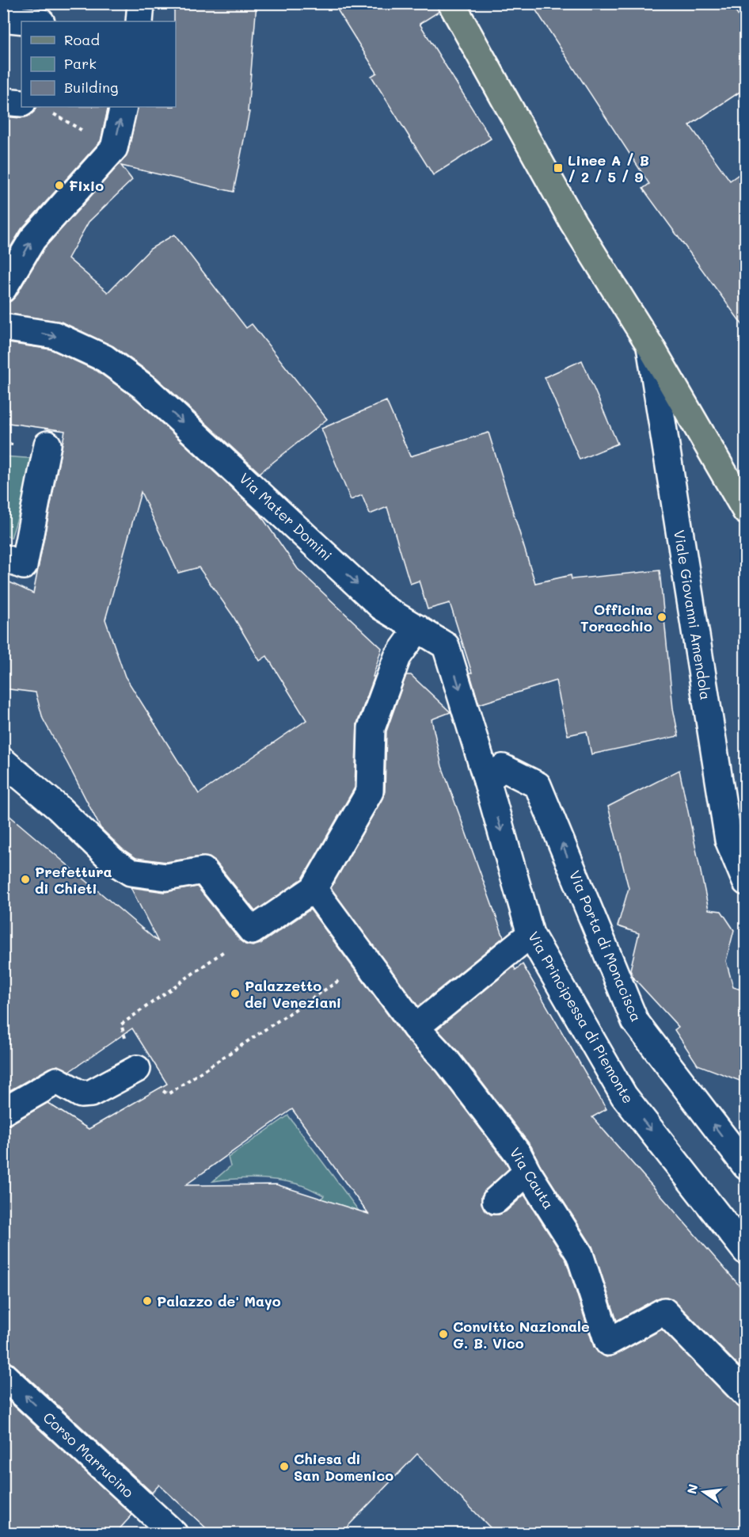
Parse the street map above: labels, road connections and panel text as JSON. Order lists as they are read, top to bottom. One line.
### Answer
{"streets":{"street":["Via Mater Domini","Viale Giovanni Amendola","Via Porta di Monacisca","Via Principessa di Piemonte","Via Cauta","Corso Marrucino"]},"crossings":[["Via Mater Domini","Via Porta di Monacisca"],["Via Mater Domini","Via Principessa di Piemonte"],["Via Porta di Monacisca","Via Principessa di Piemonte"]],"one_way":["Via Mater Domini","Via Porta di Monacisca","Via Principessa di Piemonte","Corso Marrucino"],"places":{"transit":["Linee A / B / 2 / 5 / 9"],"other":["Fixio","Officina Toracchio","Prefettura di Chieti","Palazzetto dei Veneziani","Palazzo de' Mayo","Convitto Nazionale G. B. Vico","Chiesa di San Domenico"]},"legend":["Road","Park","Building"],"north":"left"}
